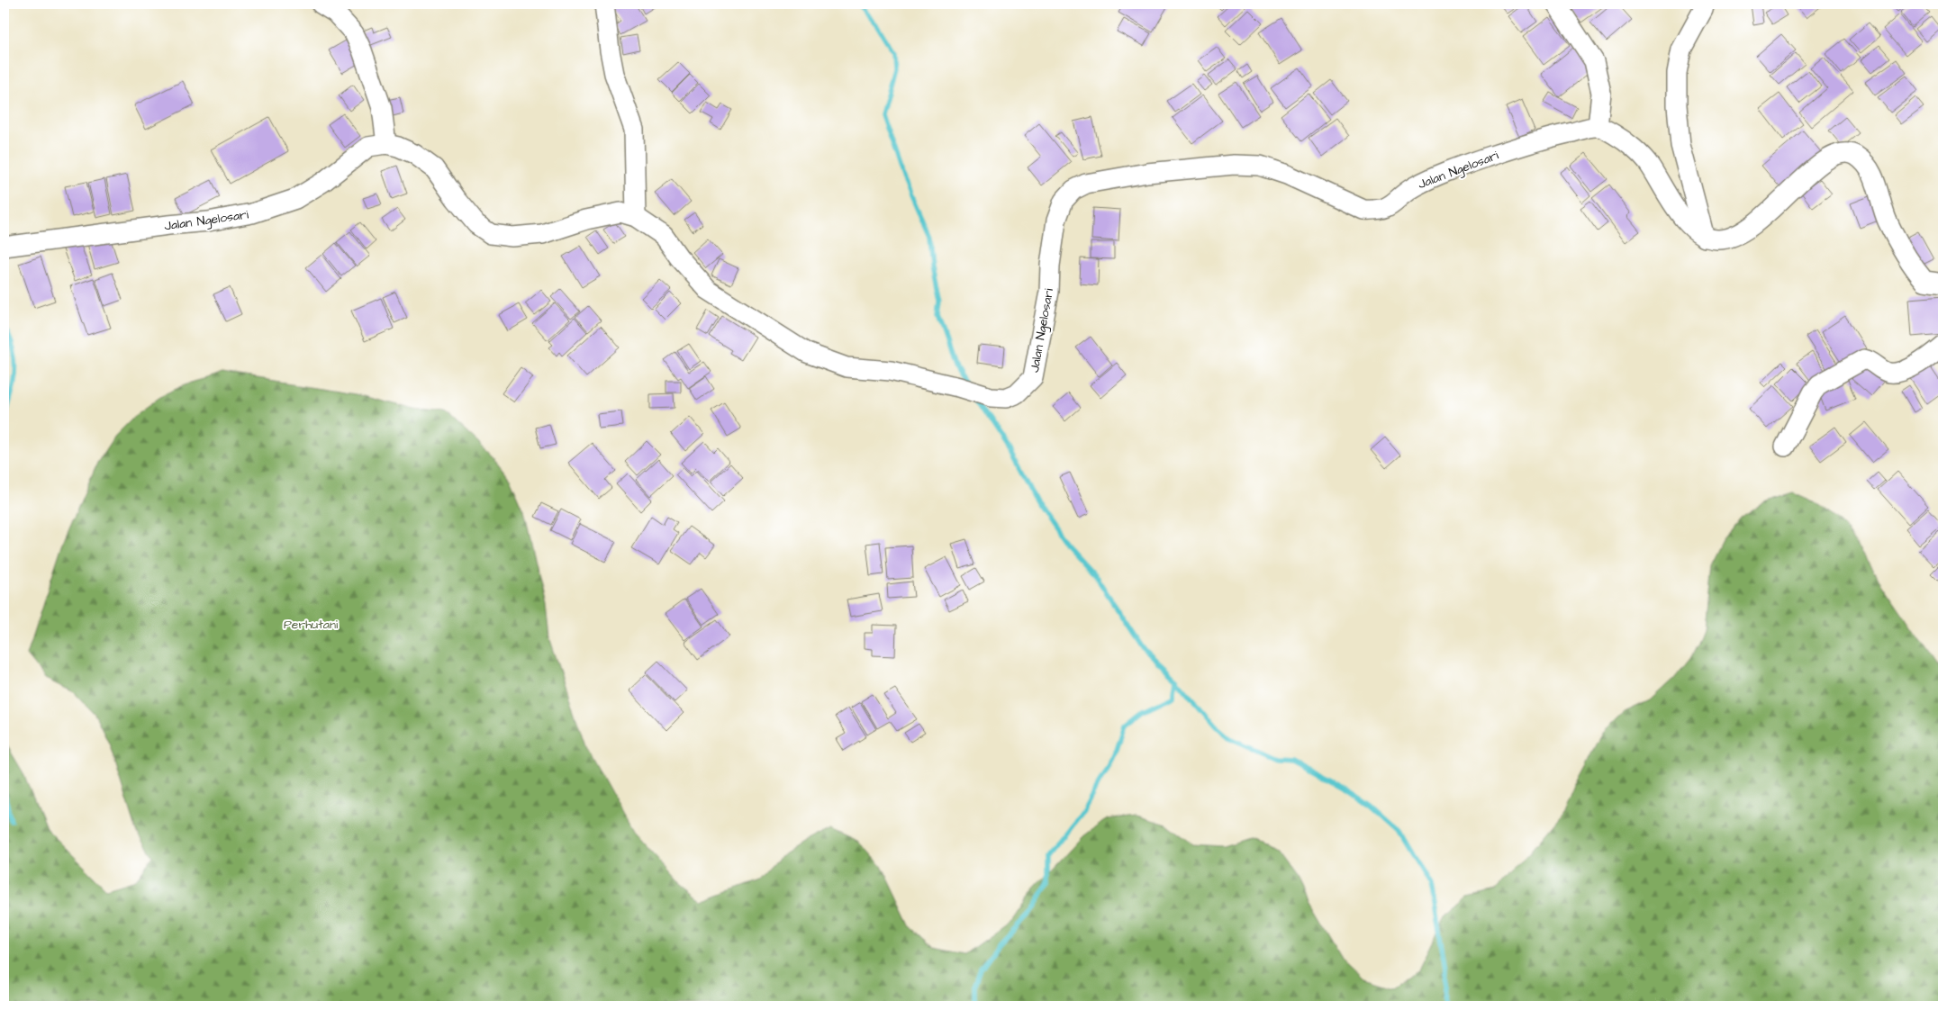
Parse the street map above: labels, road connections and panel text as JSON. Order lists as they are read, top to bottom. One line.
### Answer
{"streets":{"street":["Jalan Ngelosari"]},"parks":["Perhutani"]}
